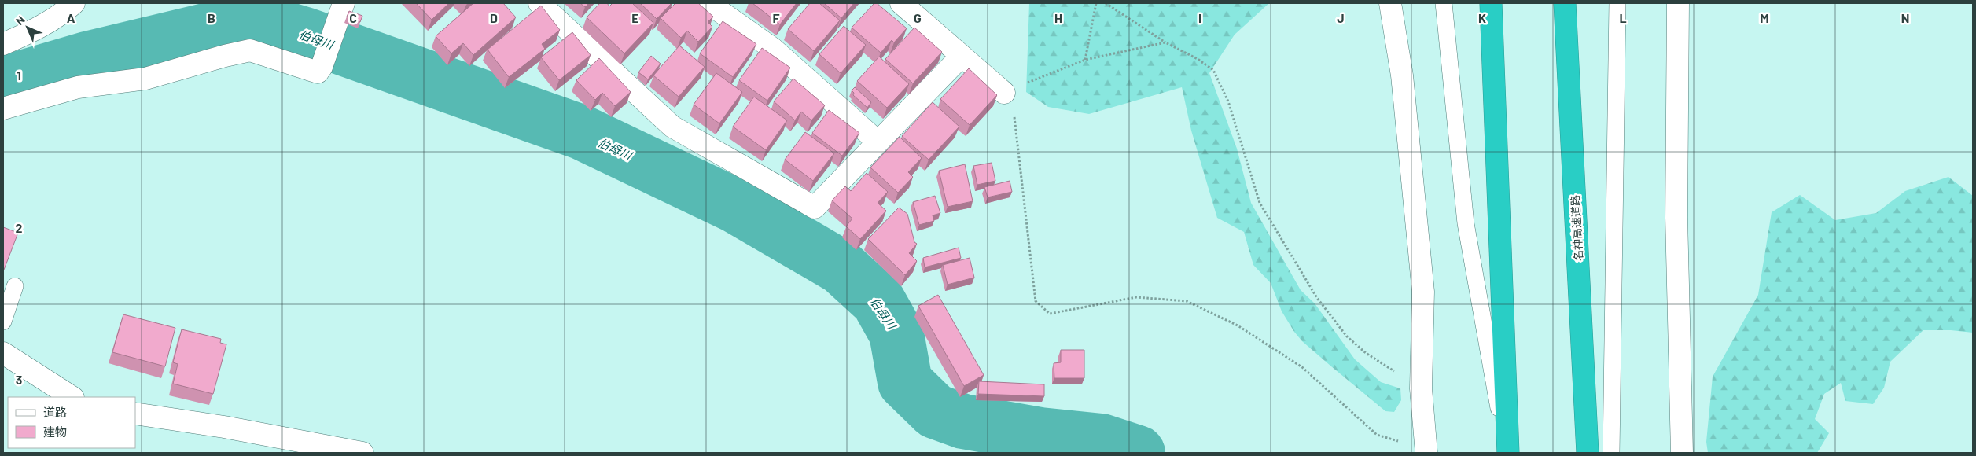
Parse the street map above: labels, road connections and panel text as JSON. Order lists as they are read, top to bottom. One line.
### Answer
{"streets":{"highway":["名神高速道路"]},"water":["伯母川"],"legend":["道路","建物"],"north":"top left","grid":{"columns":["A","B","C","D","E","F","G","H","I","J","K","L","M","N"],"rows":["1","2","3"]}}
